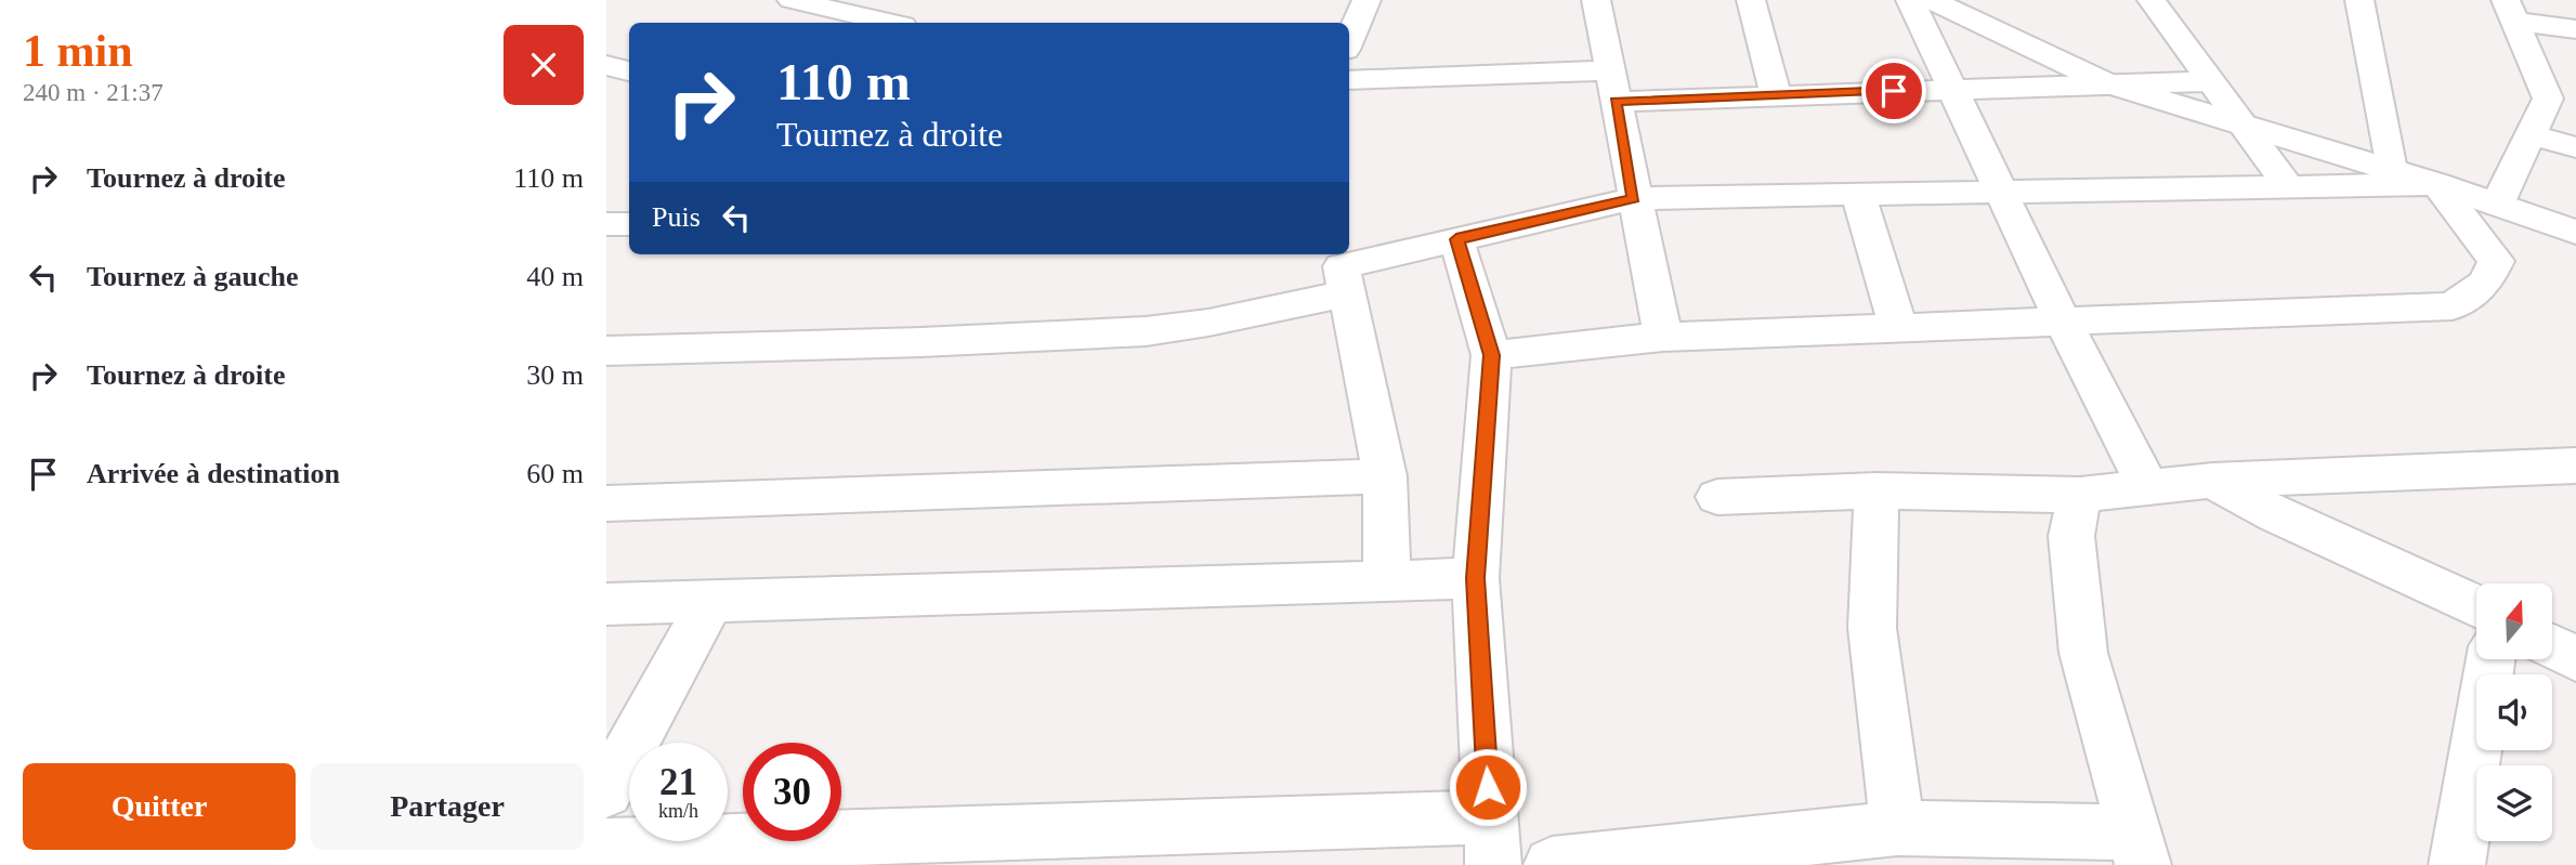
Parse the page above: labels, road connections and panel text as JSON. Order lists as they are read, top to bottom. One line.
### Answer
{"north":"top","page":{"heading":["1 min","240 m · 21:37"],"turn":["110 m","Tournez à droite"],"list":[{"name":"Tournez à droite","value":"110 m"},{"name":"Tournez à gauche","value":"40 m"},{"name":"Tournez à droite","value":"30 m"},{"name":"Arrivée à destination","value":"60 m"}],"then":"Puis","speed":"21 km/h","limit":"30","buttons":["Quitter","Partager"]}}
